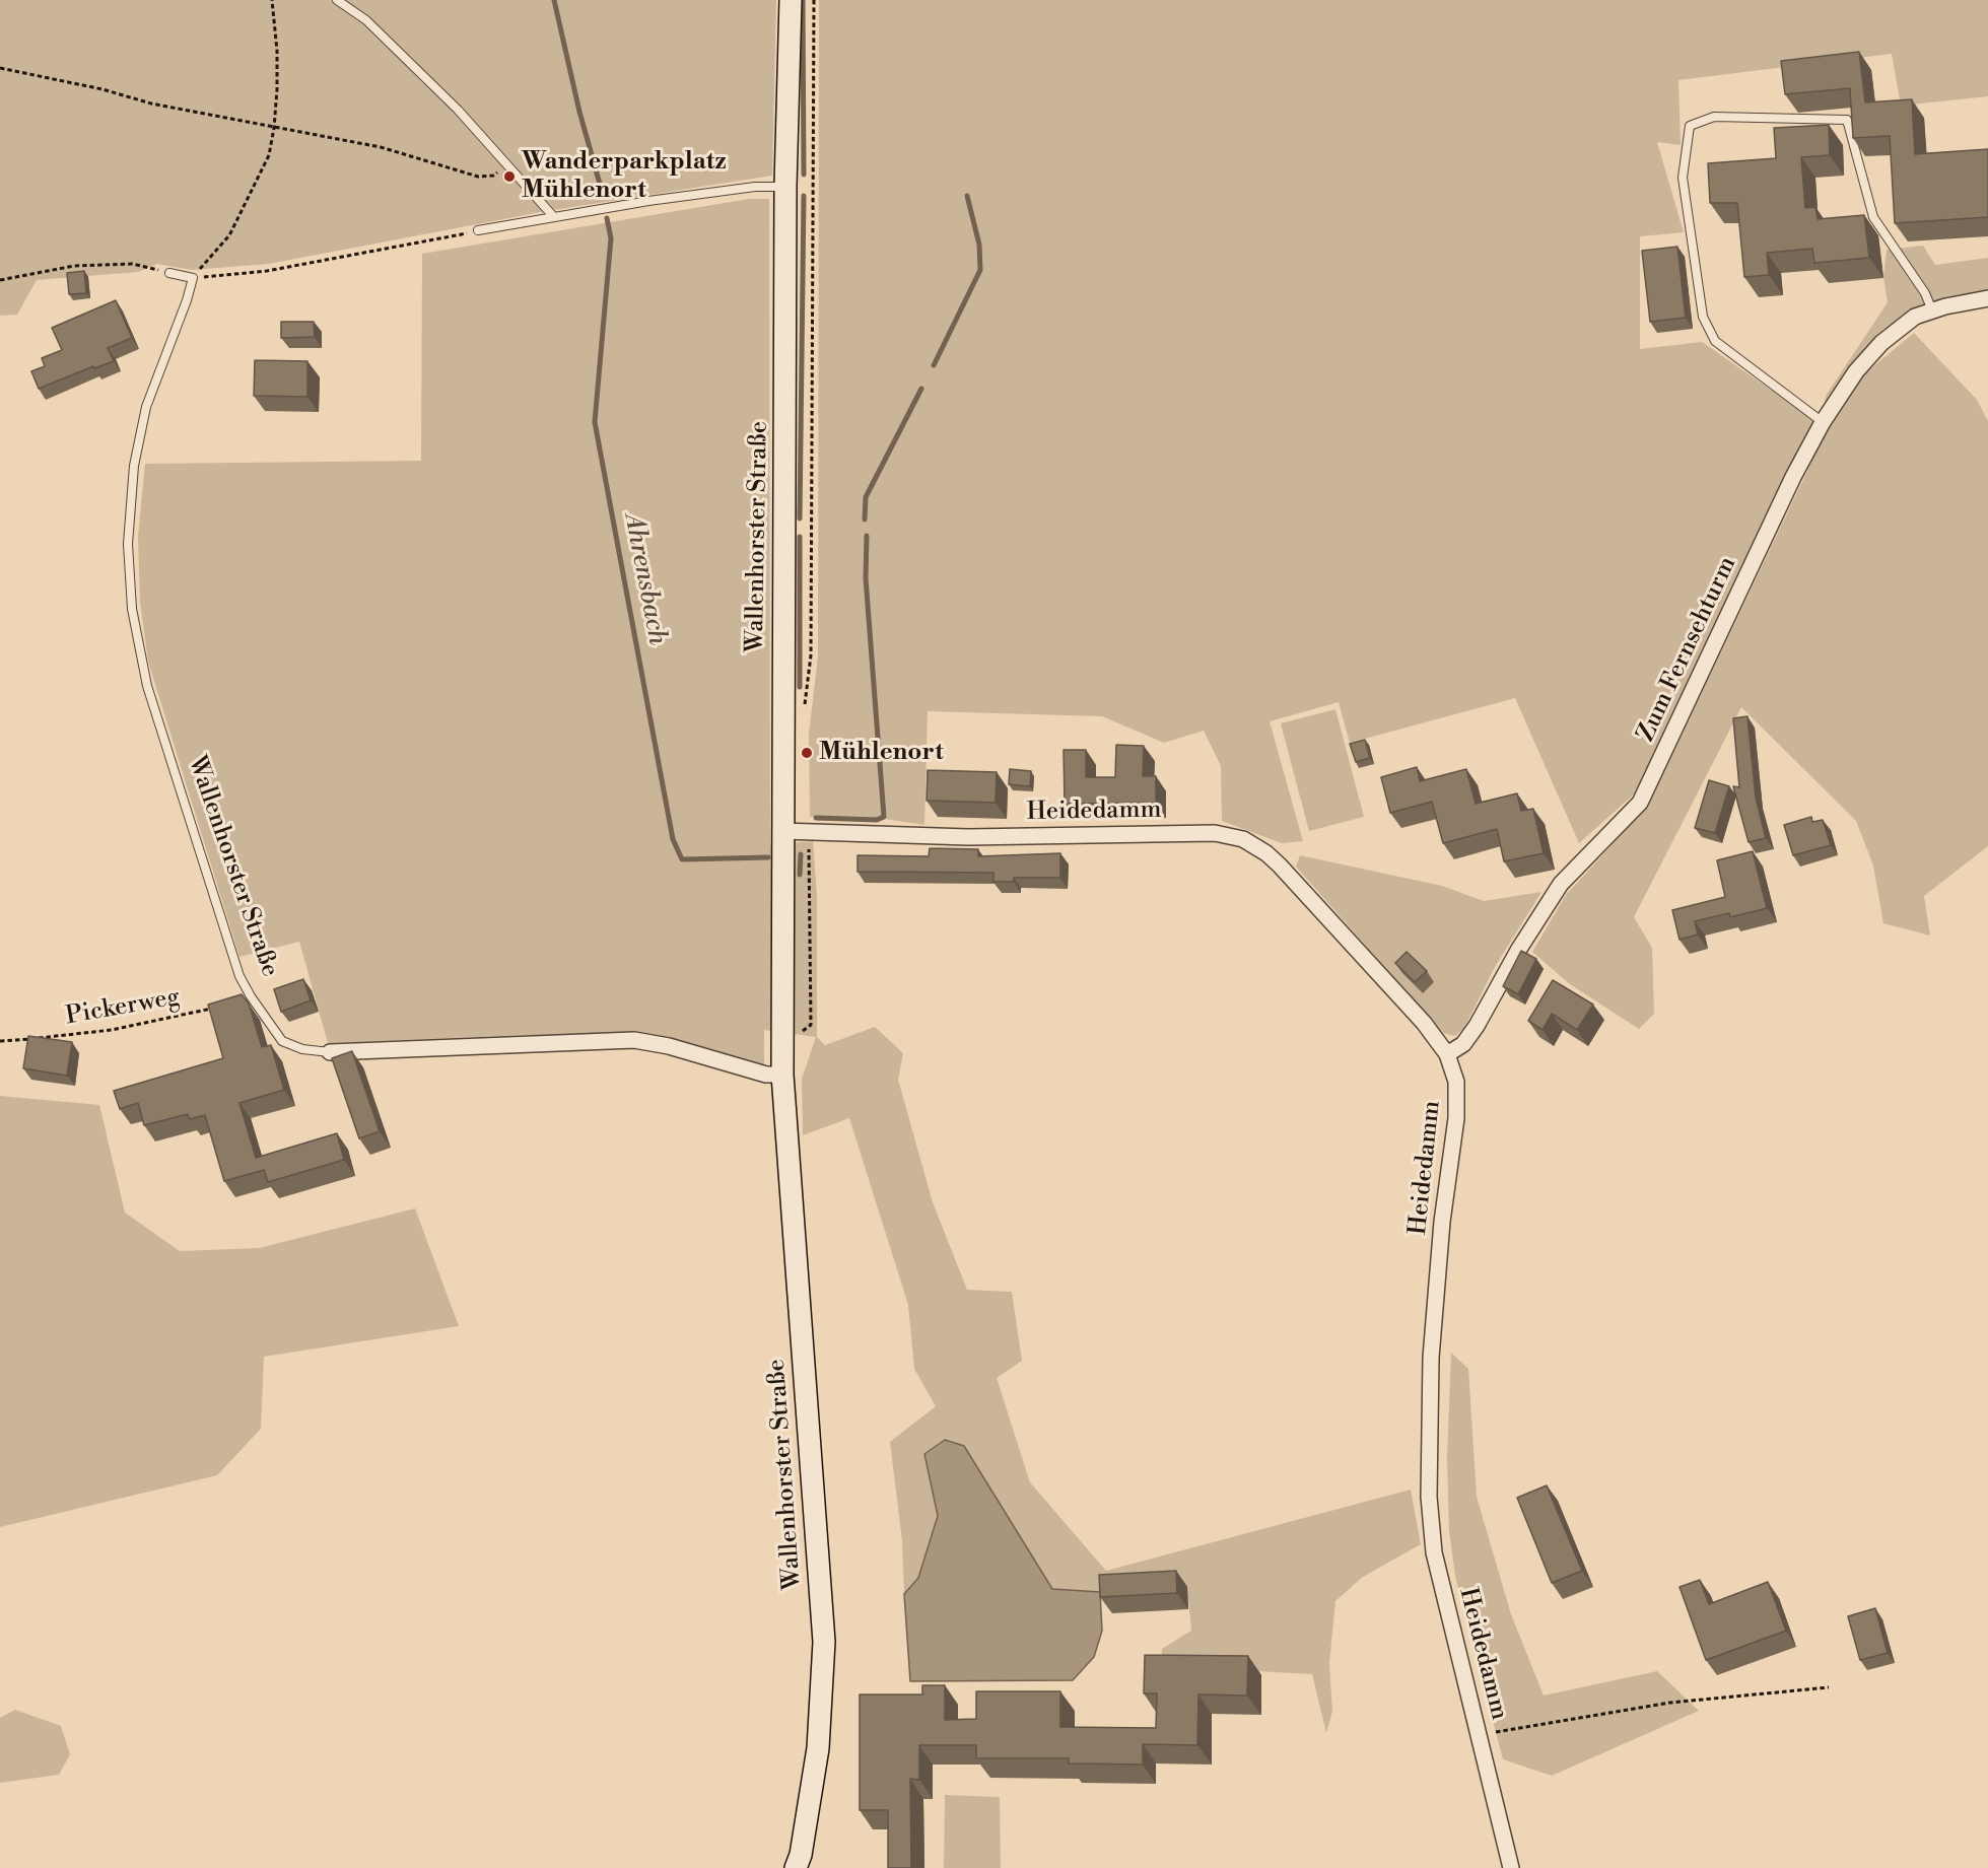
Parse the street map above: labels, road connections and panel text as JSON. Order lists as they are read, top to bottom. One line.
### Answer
{"streets":{"main road":["Wallenhorster Straße"],"street":["Zum Fernsehturm","Heidedamm"],"path":["Pickerweg"]},"crossings":[["Wallenhorster Straße","Heidedamm"],["Zum Fernsehturm","Heidedamm"]],"water":["Ahrensbach"],"places":["Wanderparkplatz Mühlenort","Mühlenort"]}
